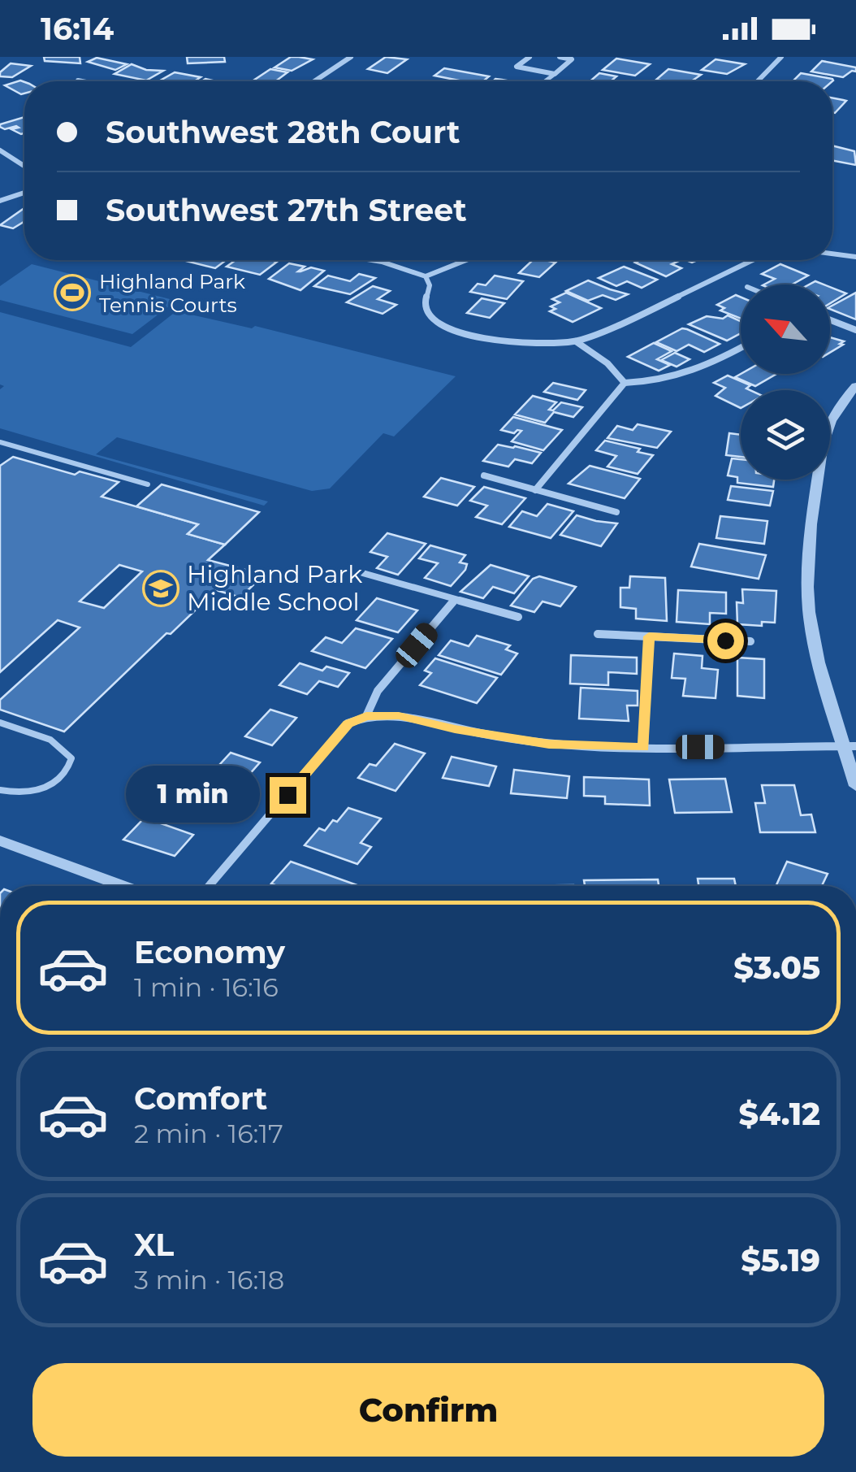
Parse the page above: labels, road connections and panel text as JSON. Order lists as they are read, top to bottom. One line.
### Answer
{"places":{"sports":["Highland Park Tennis Courts"],"school or university":["Highland Park Middle School"]},"north":"top left","page":{"status":"16:14","banner":["Southwest 28th Court","Southwest 27th Street"],"bubble":"1 min","list":[{"name":"Economy","note":"1 min · 16:16","value":"$3.05"},{"name":"Comfort","note":"2 min · 16:17","value":"$4.12"},{"name":"XL","note":"3 min · 16:18","value":"$5.19"}],"buttons":"Confirm"}}
